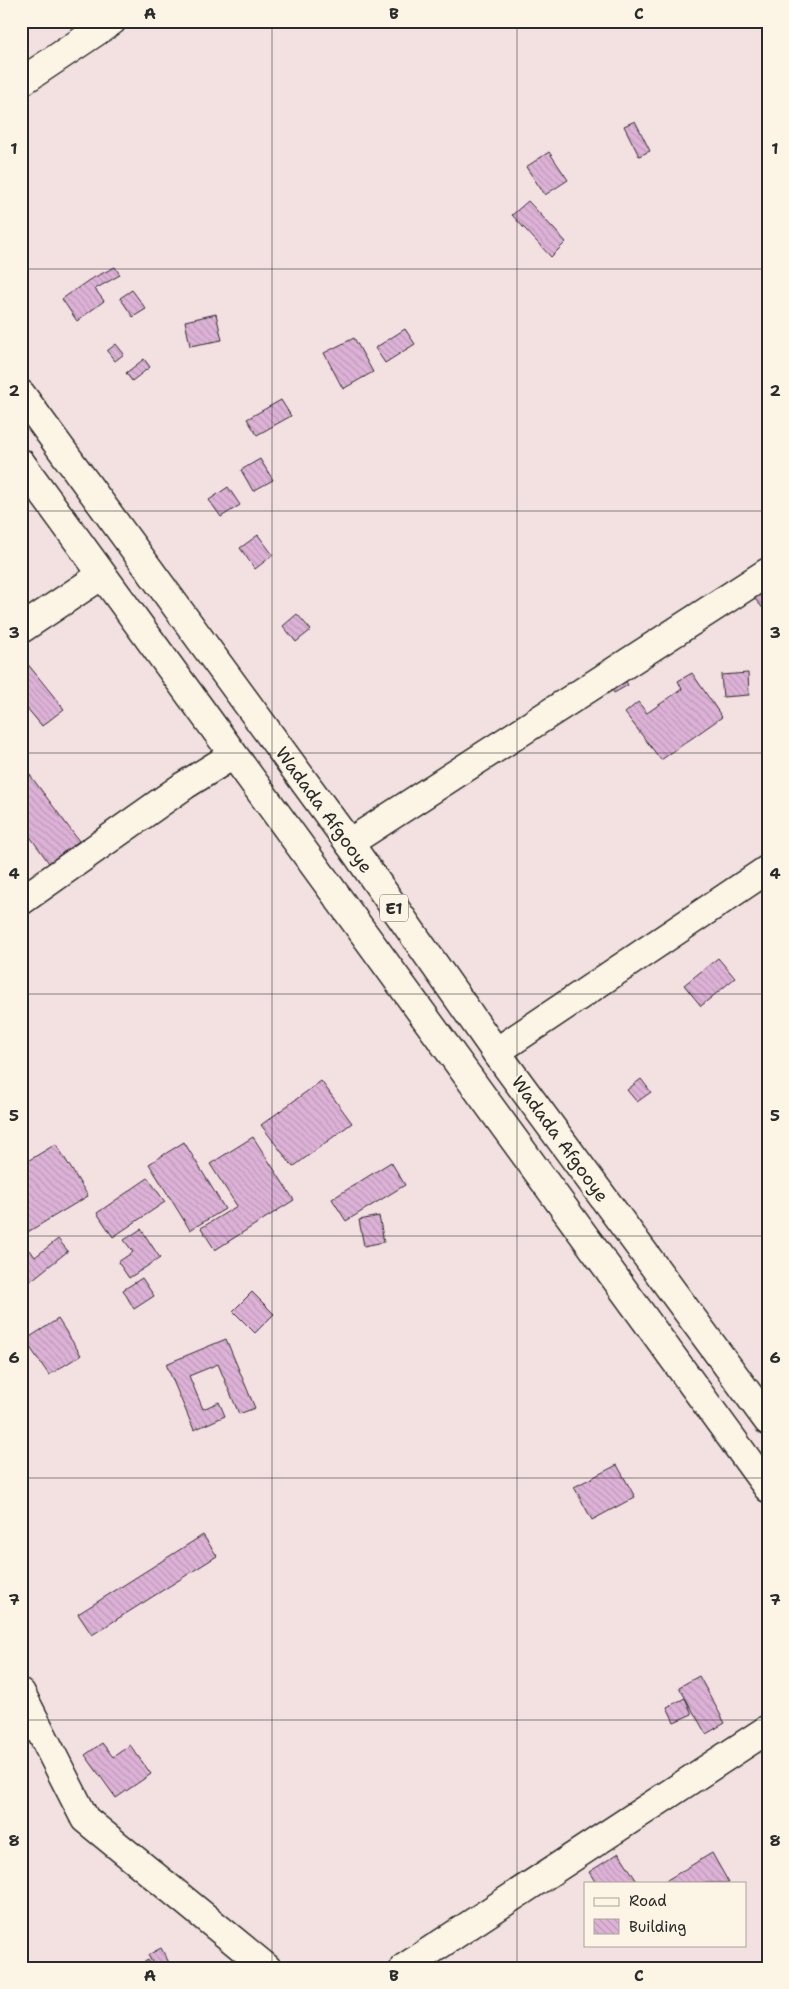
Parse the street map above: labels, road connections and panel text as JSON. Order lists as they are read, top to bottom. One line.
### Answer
{"streets":{"main road":["Wadada Afgooye","E1"]},"legend":["Road","Building"],"grid":{"columns":["A","B","C"],"rows":["1","2","3","4","5","6","7","8"]}}
